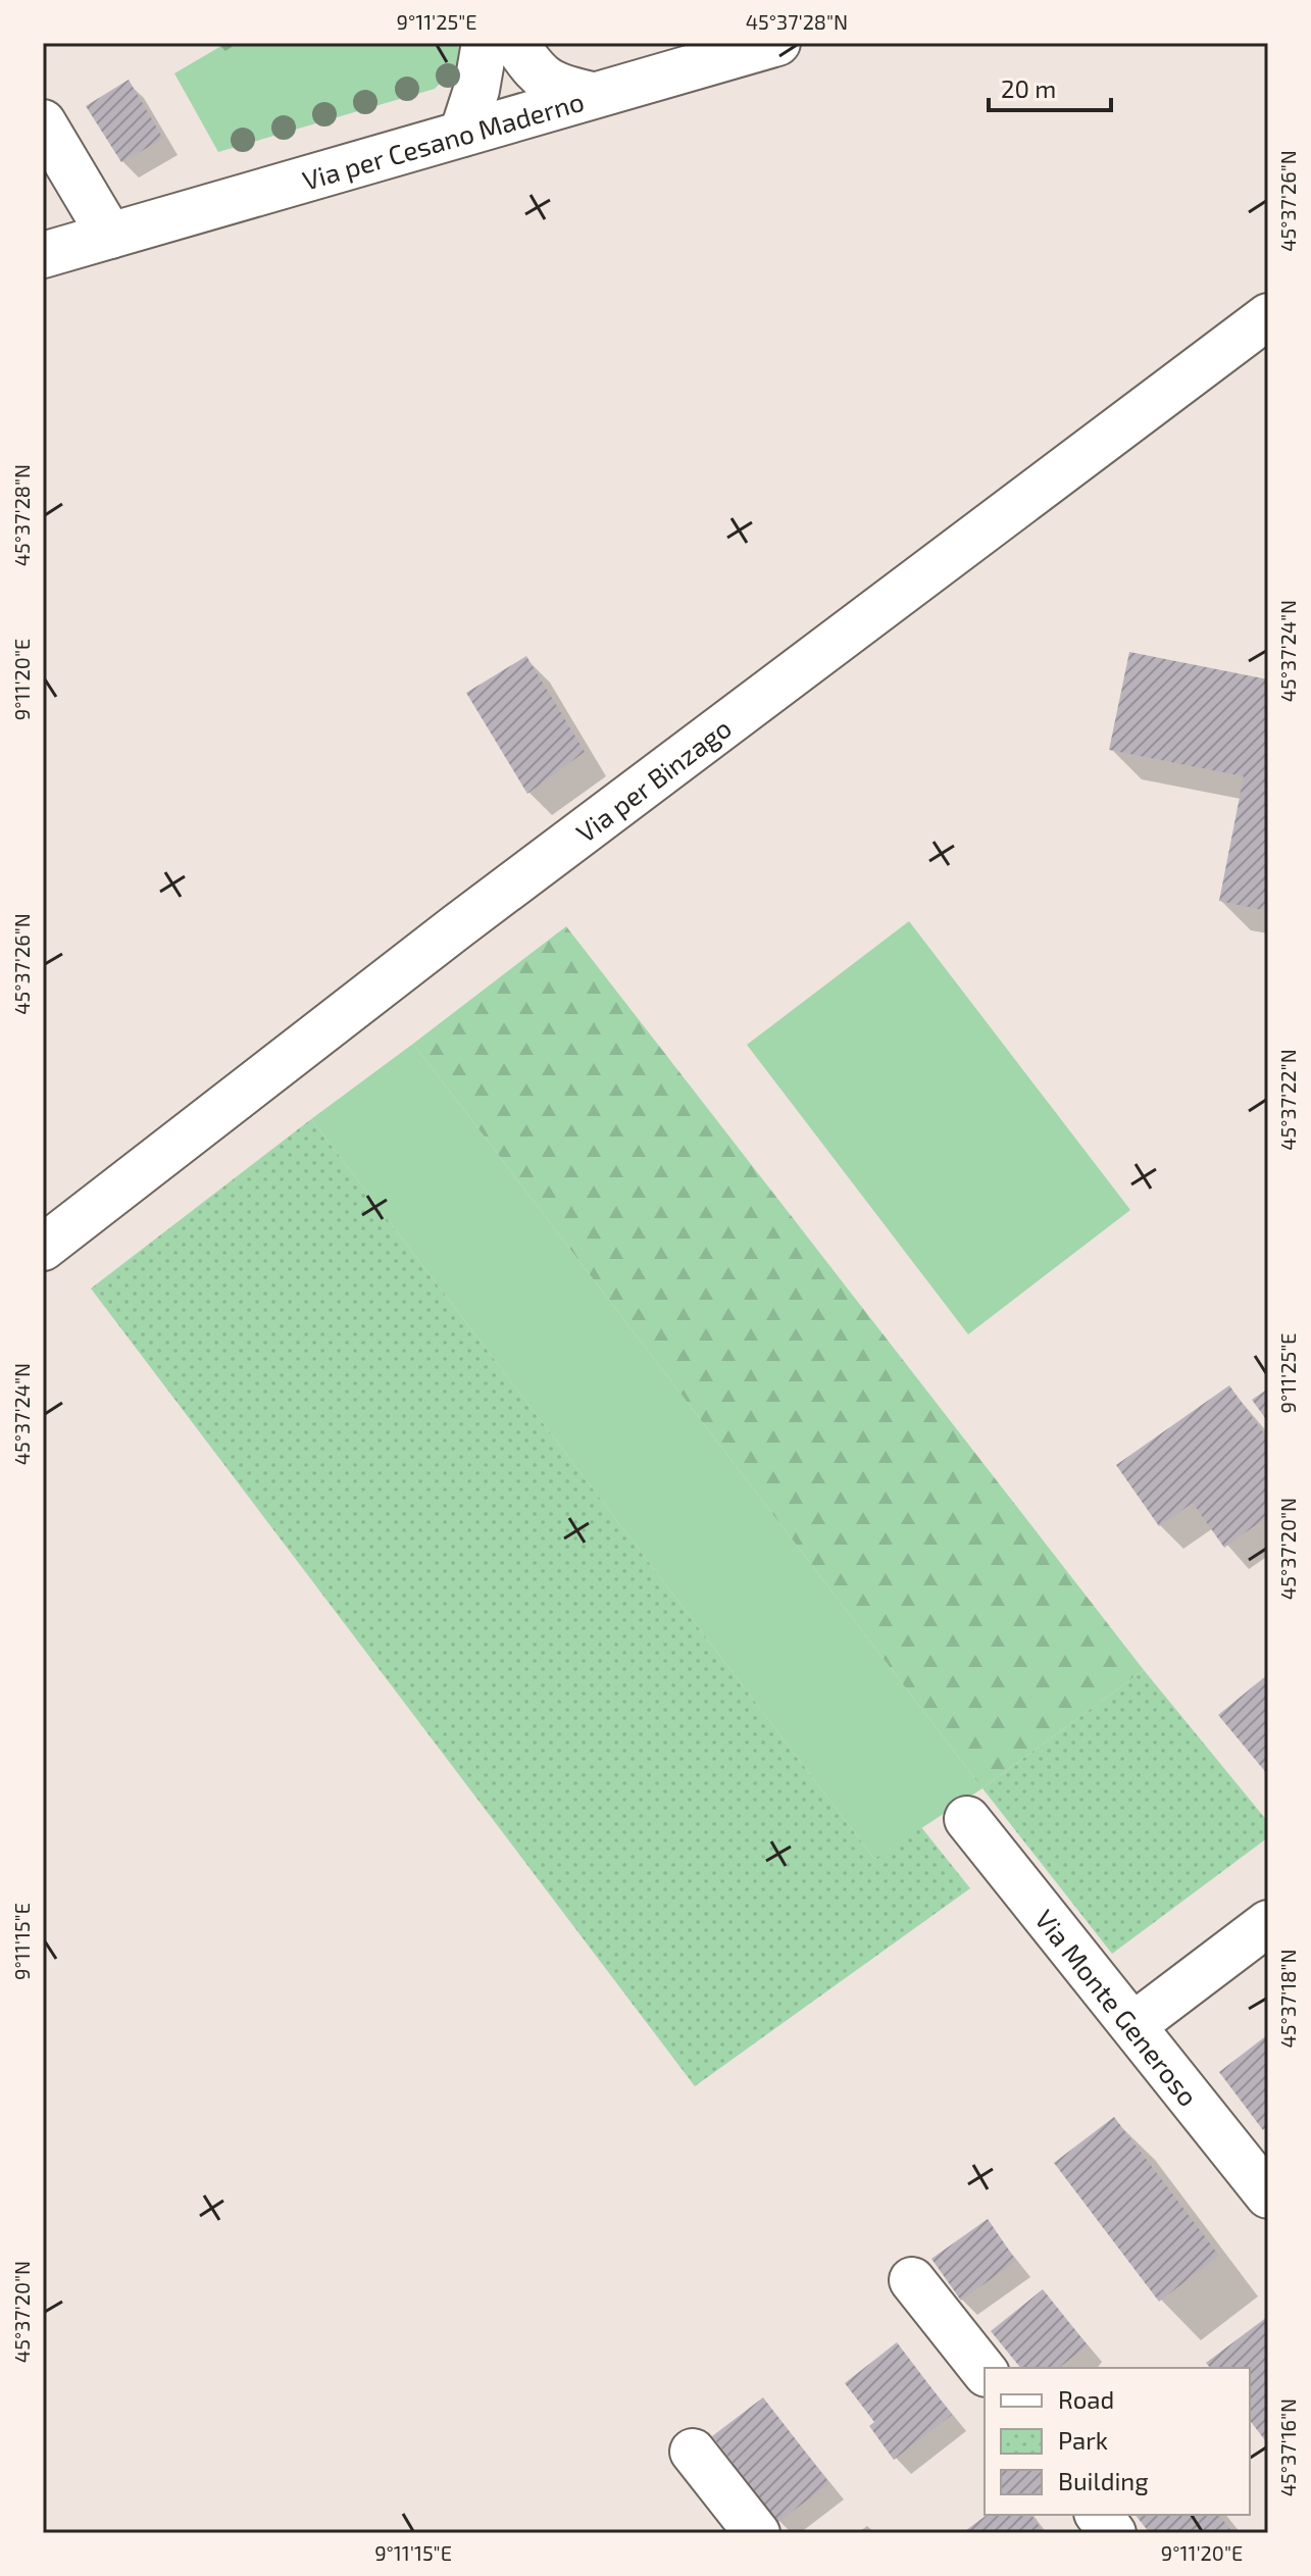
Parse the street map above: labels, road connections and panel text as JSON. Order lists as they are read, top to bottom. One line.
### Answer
{"streets":{"street":["Via per Cesano Maderno","Via per Binzago","Via Monte Generoso"]},"legend":["Road","Park","Building"],"scale_bar":"20 m","coordinates":["9°11'25\"E","45°37'28\"N","45°37'26\"N","45°37'24\"N","9°11'20\"E","45°37'22\"N","45°37'20\"N","9°11'15\"E","45°37'18\"N","45°37'16\"N"]}
